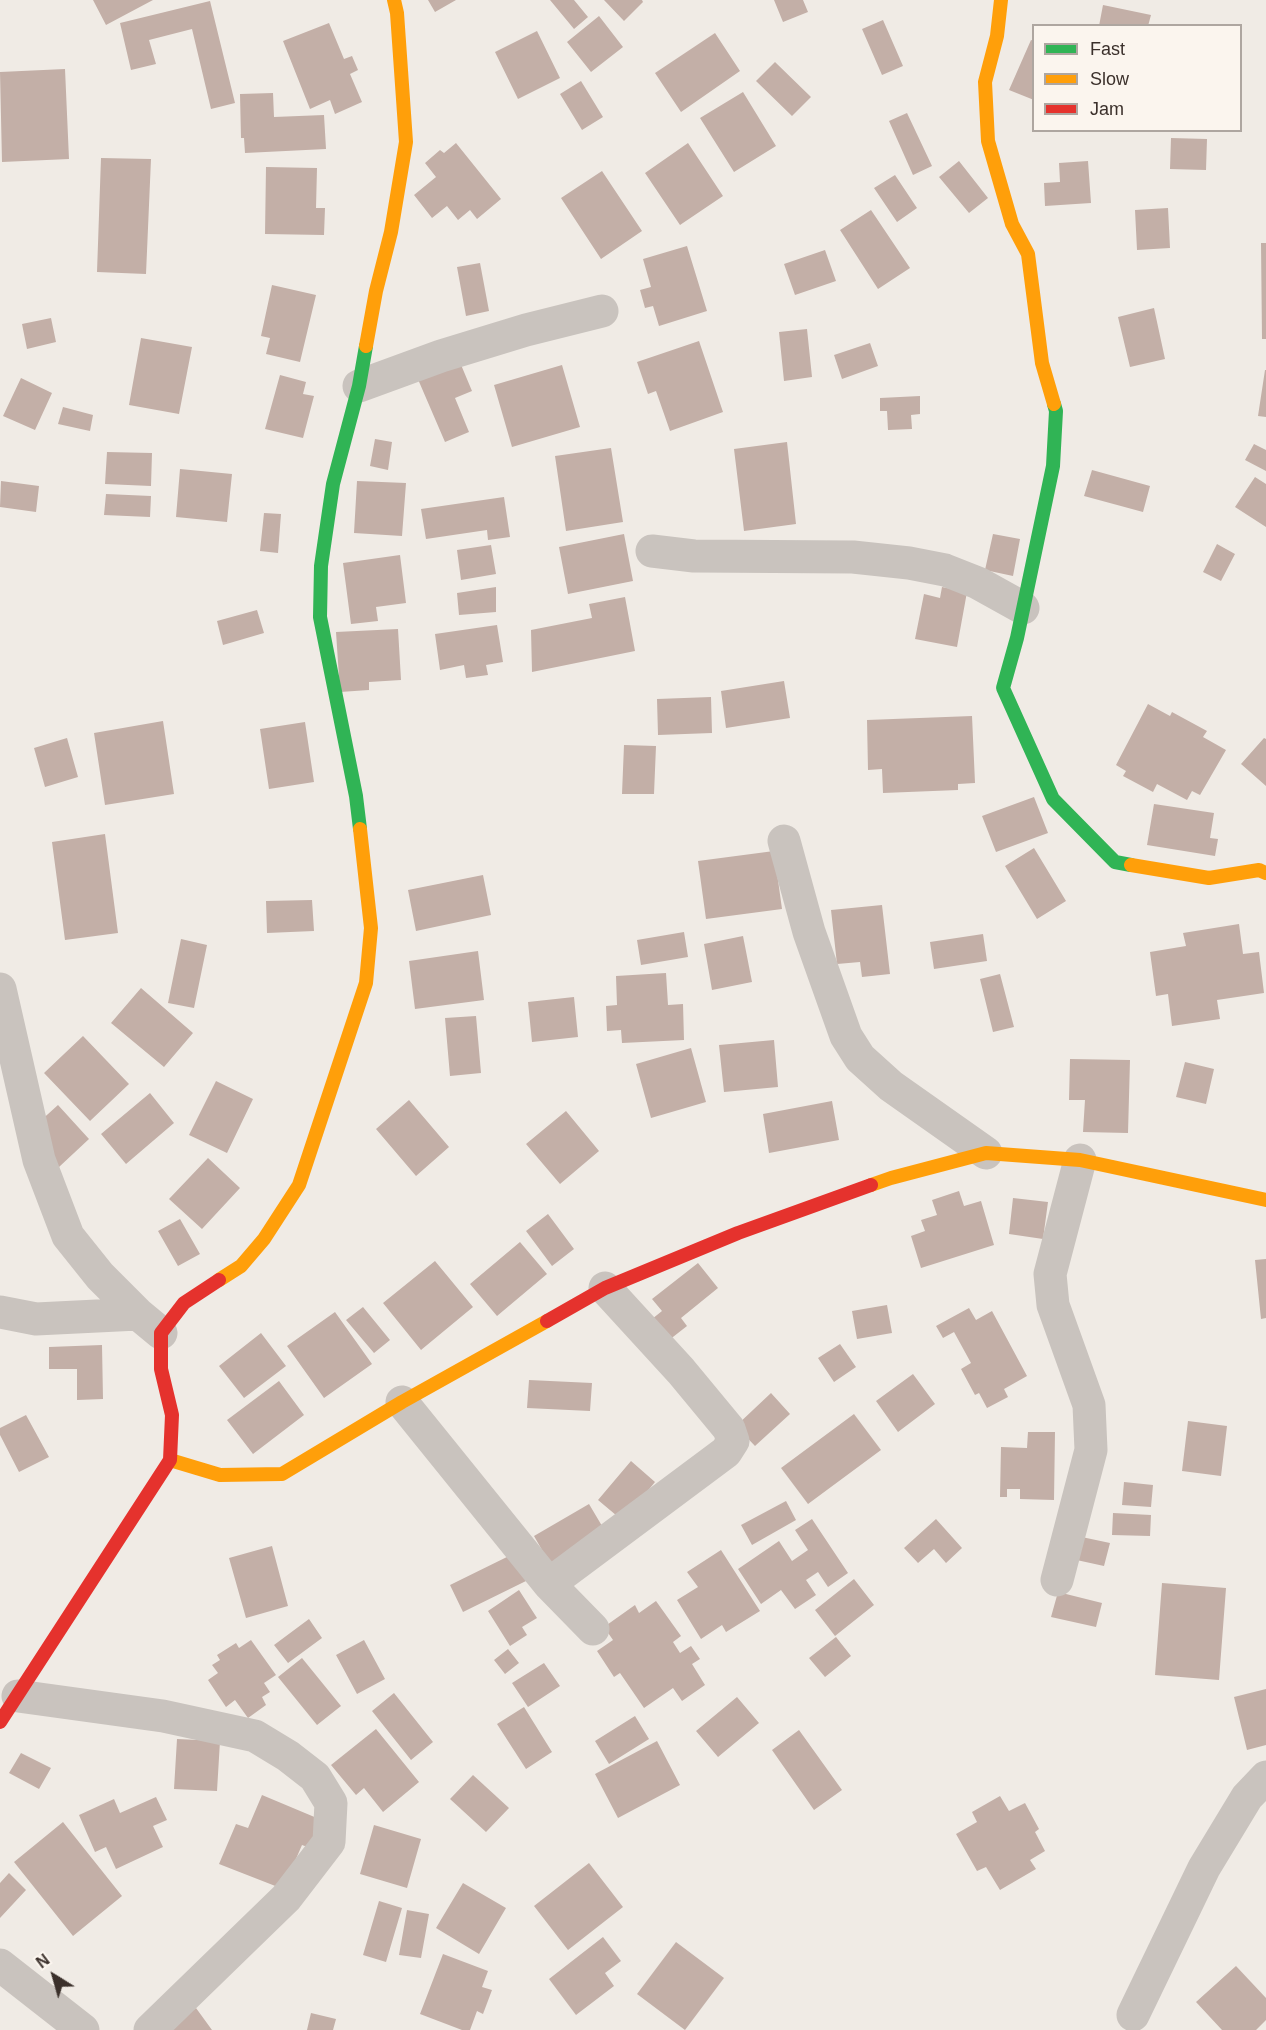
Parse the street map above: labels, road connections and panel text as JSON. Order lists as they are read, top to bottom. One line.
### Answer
{"legend":["Fast","Slow","Jam"],"north":"top left"}
